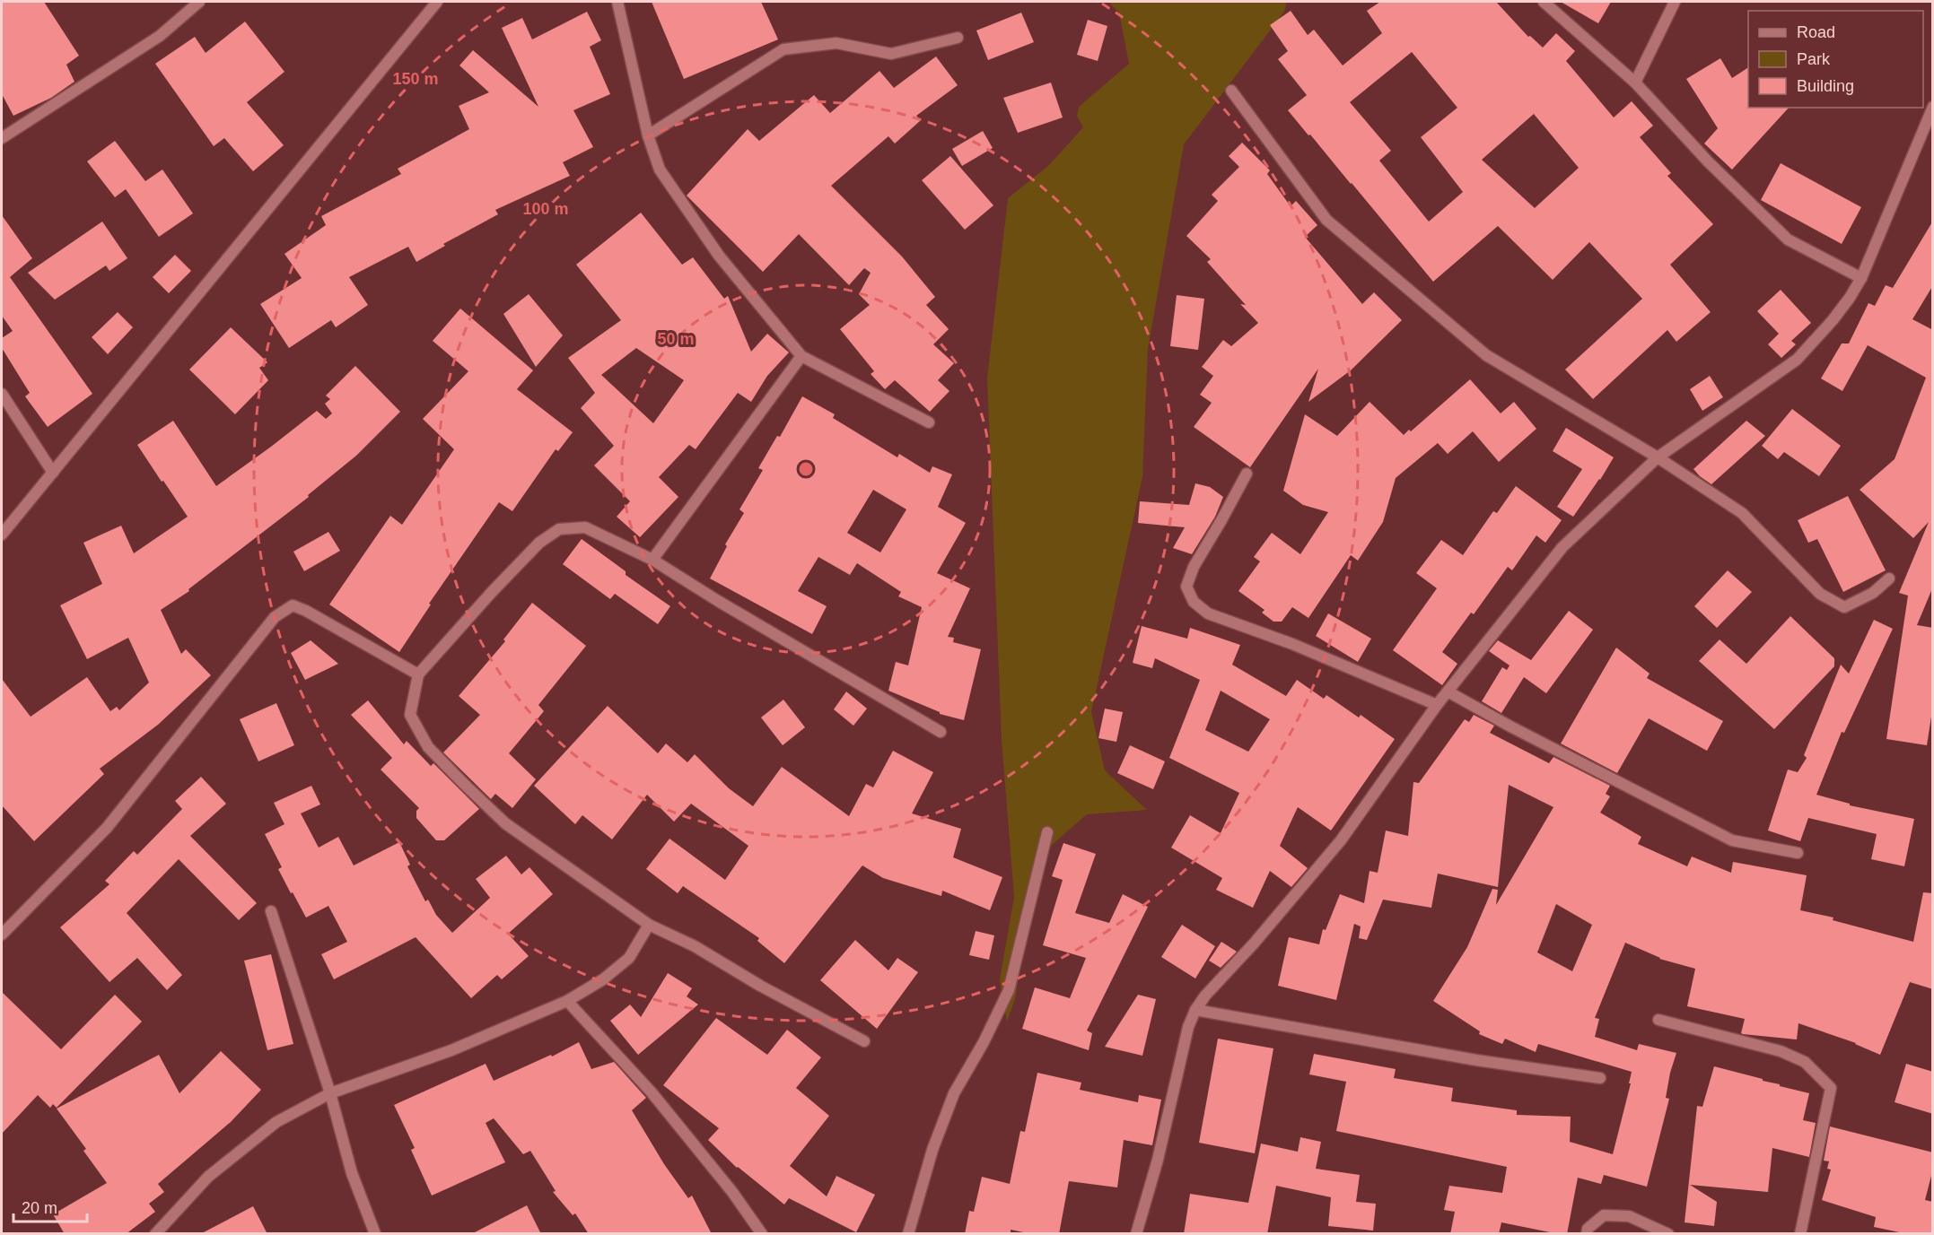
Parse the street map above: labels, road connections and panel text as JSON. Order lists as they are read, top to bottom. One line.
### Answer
{"legend":["Road","Park","Building"],"scale_bar":"20 m","rings":["150 m","100 m","50 m"]}
